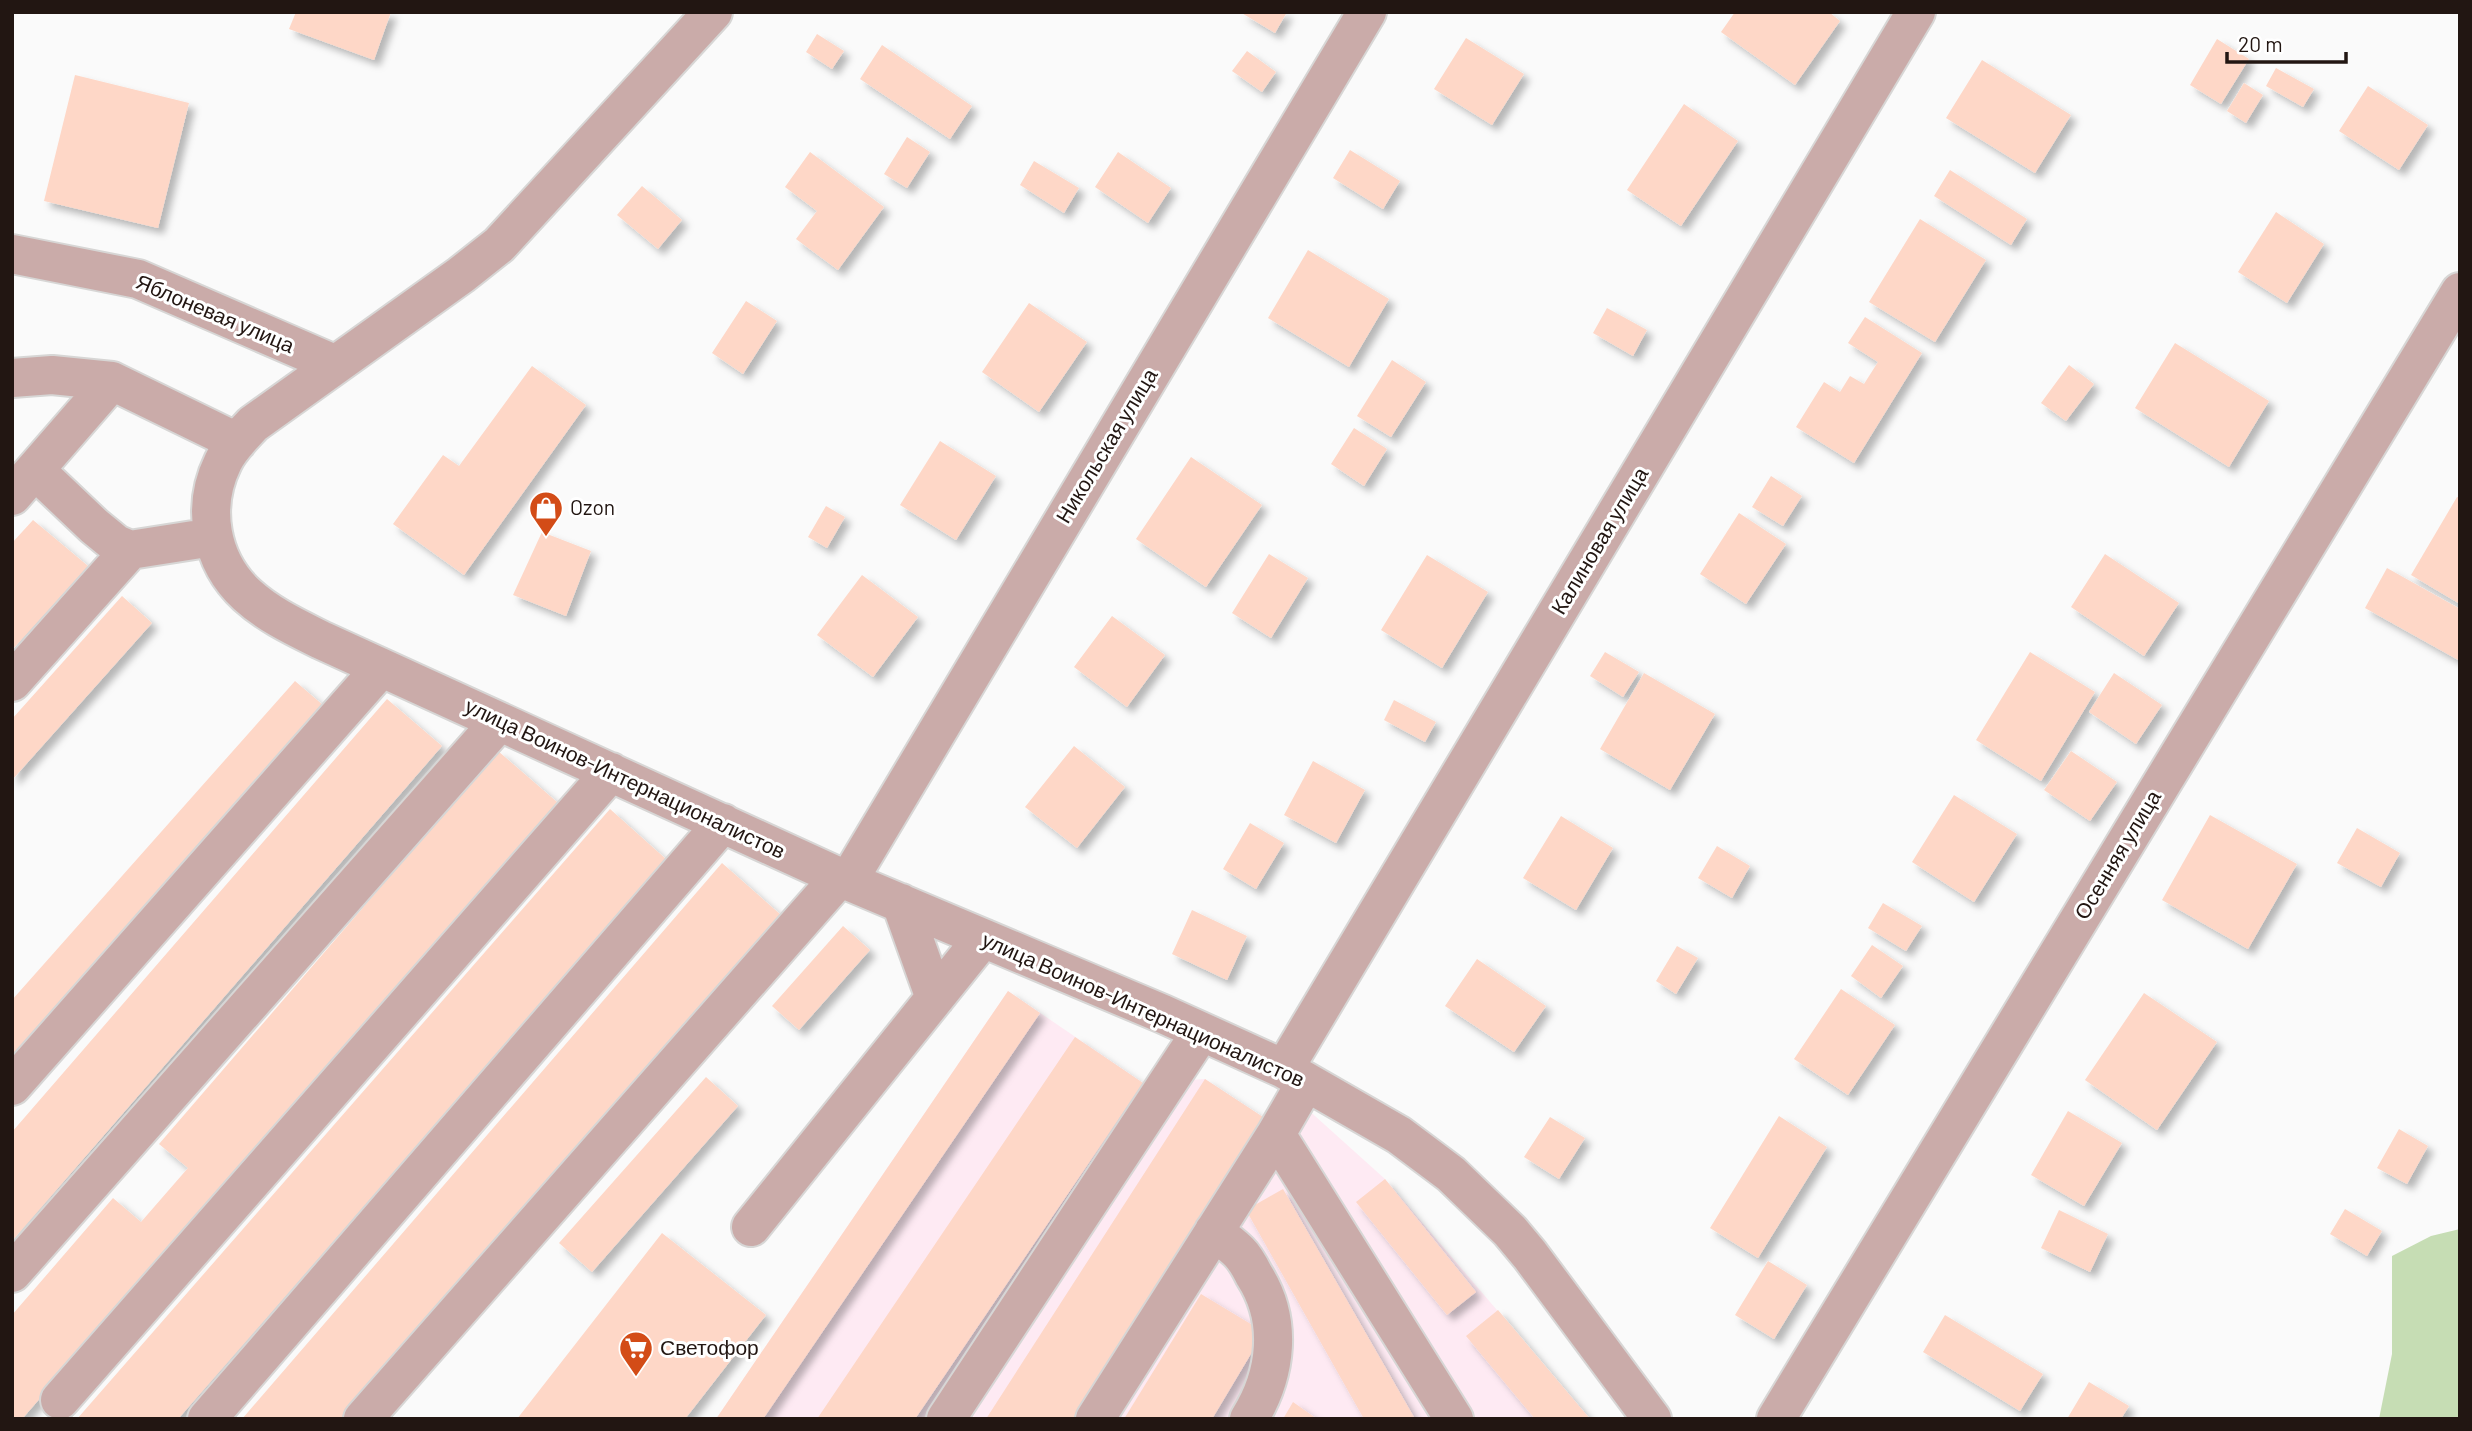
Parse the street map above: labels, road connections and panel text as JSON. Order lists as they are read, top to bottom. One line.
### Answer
{"streets":{"street":["Яблоневая улица","Никольская улица","Калиновая улица","улица Воинов-Интернационалистов","Осенняя улица"]},"crossings":[["Яблоневая улица","улица Воинов-Интернационалистов"],["Никольская улица","улица Воинов-Интернационалистов"],["Калиновая улица","улица Воинов-Интернационалистов"]],"places":{"shop":["Ozon"],"supermarket":["Светофор"]},"scale_bar":"20 m"}
